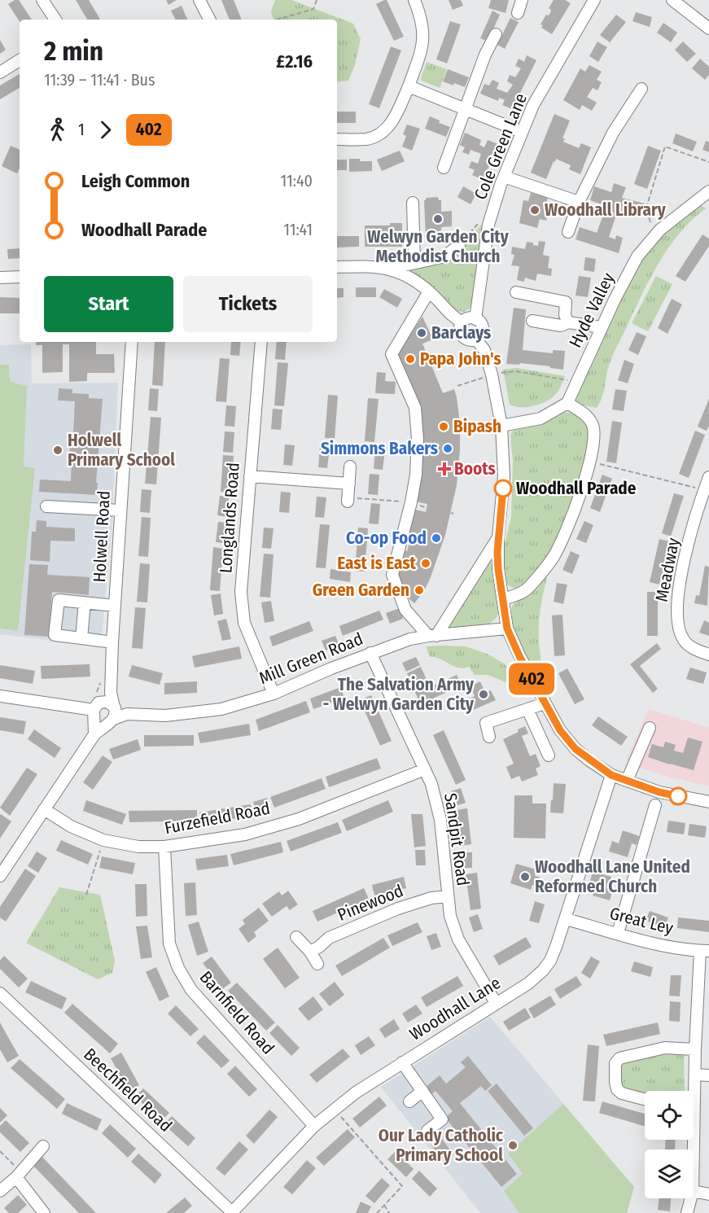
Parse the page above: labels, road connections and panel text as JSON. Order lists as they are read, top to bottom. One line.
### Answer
{"streets":{"street":["Cole Green Lane","Hyde Valley","Longlands Road","Holwell Road","Meadway","Mill Green Road","Furzefield Road","Sandpit Road","Pinewood","Great Ley","Woodhall Lane","Barnfield Road","Beechfield Road"]},"crossings":[["Longlands Road","Mill Green Road"],["Holwell Road","Mill Green Road"],["Mill Green Road","Sandpit Road"],["Furzefield Road","Sandpit Road"],["Furzefield Road","Barnfield Road"],["Sandpit Road","Pinewood"],["Sandpit Road","Woodhall Lane"],["Great Ley","Woodhall Lane"],["Woodhall Lane","Barnfield Road"],["Woodhall Lane","Beechfield Road"]],"places":{"other":["Woodhall Library","Welwyn Garden City Methodist Church","Barclays","Papa John's","Bipash","Simmons Bakers","Holwell Primary School","Woodhall Parade","Co-op Food","East is East","Green Garden","The Salvation Army - Welwyn Garden City","Woodhall Lane United Reformed Church","Our Lady Catholic Primary School"],"health":["Boots"]},"lines":["bus line 402"],"page":{"on_map":"402","heading":["2 min","11:39 – 11:41 · Bus","£2.16"],"legs":["1","402"],"list":[{"name":"Leigh Common","value":"11:40"},{"name":"Woodhall Parade","value":"11:41"}],"buttons":["Start","Tickets"]}}
